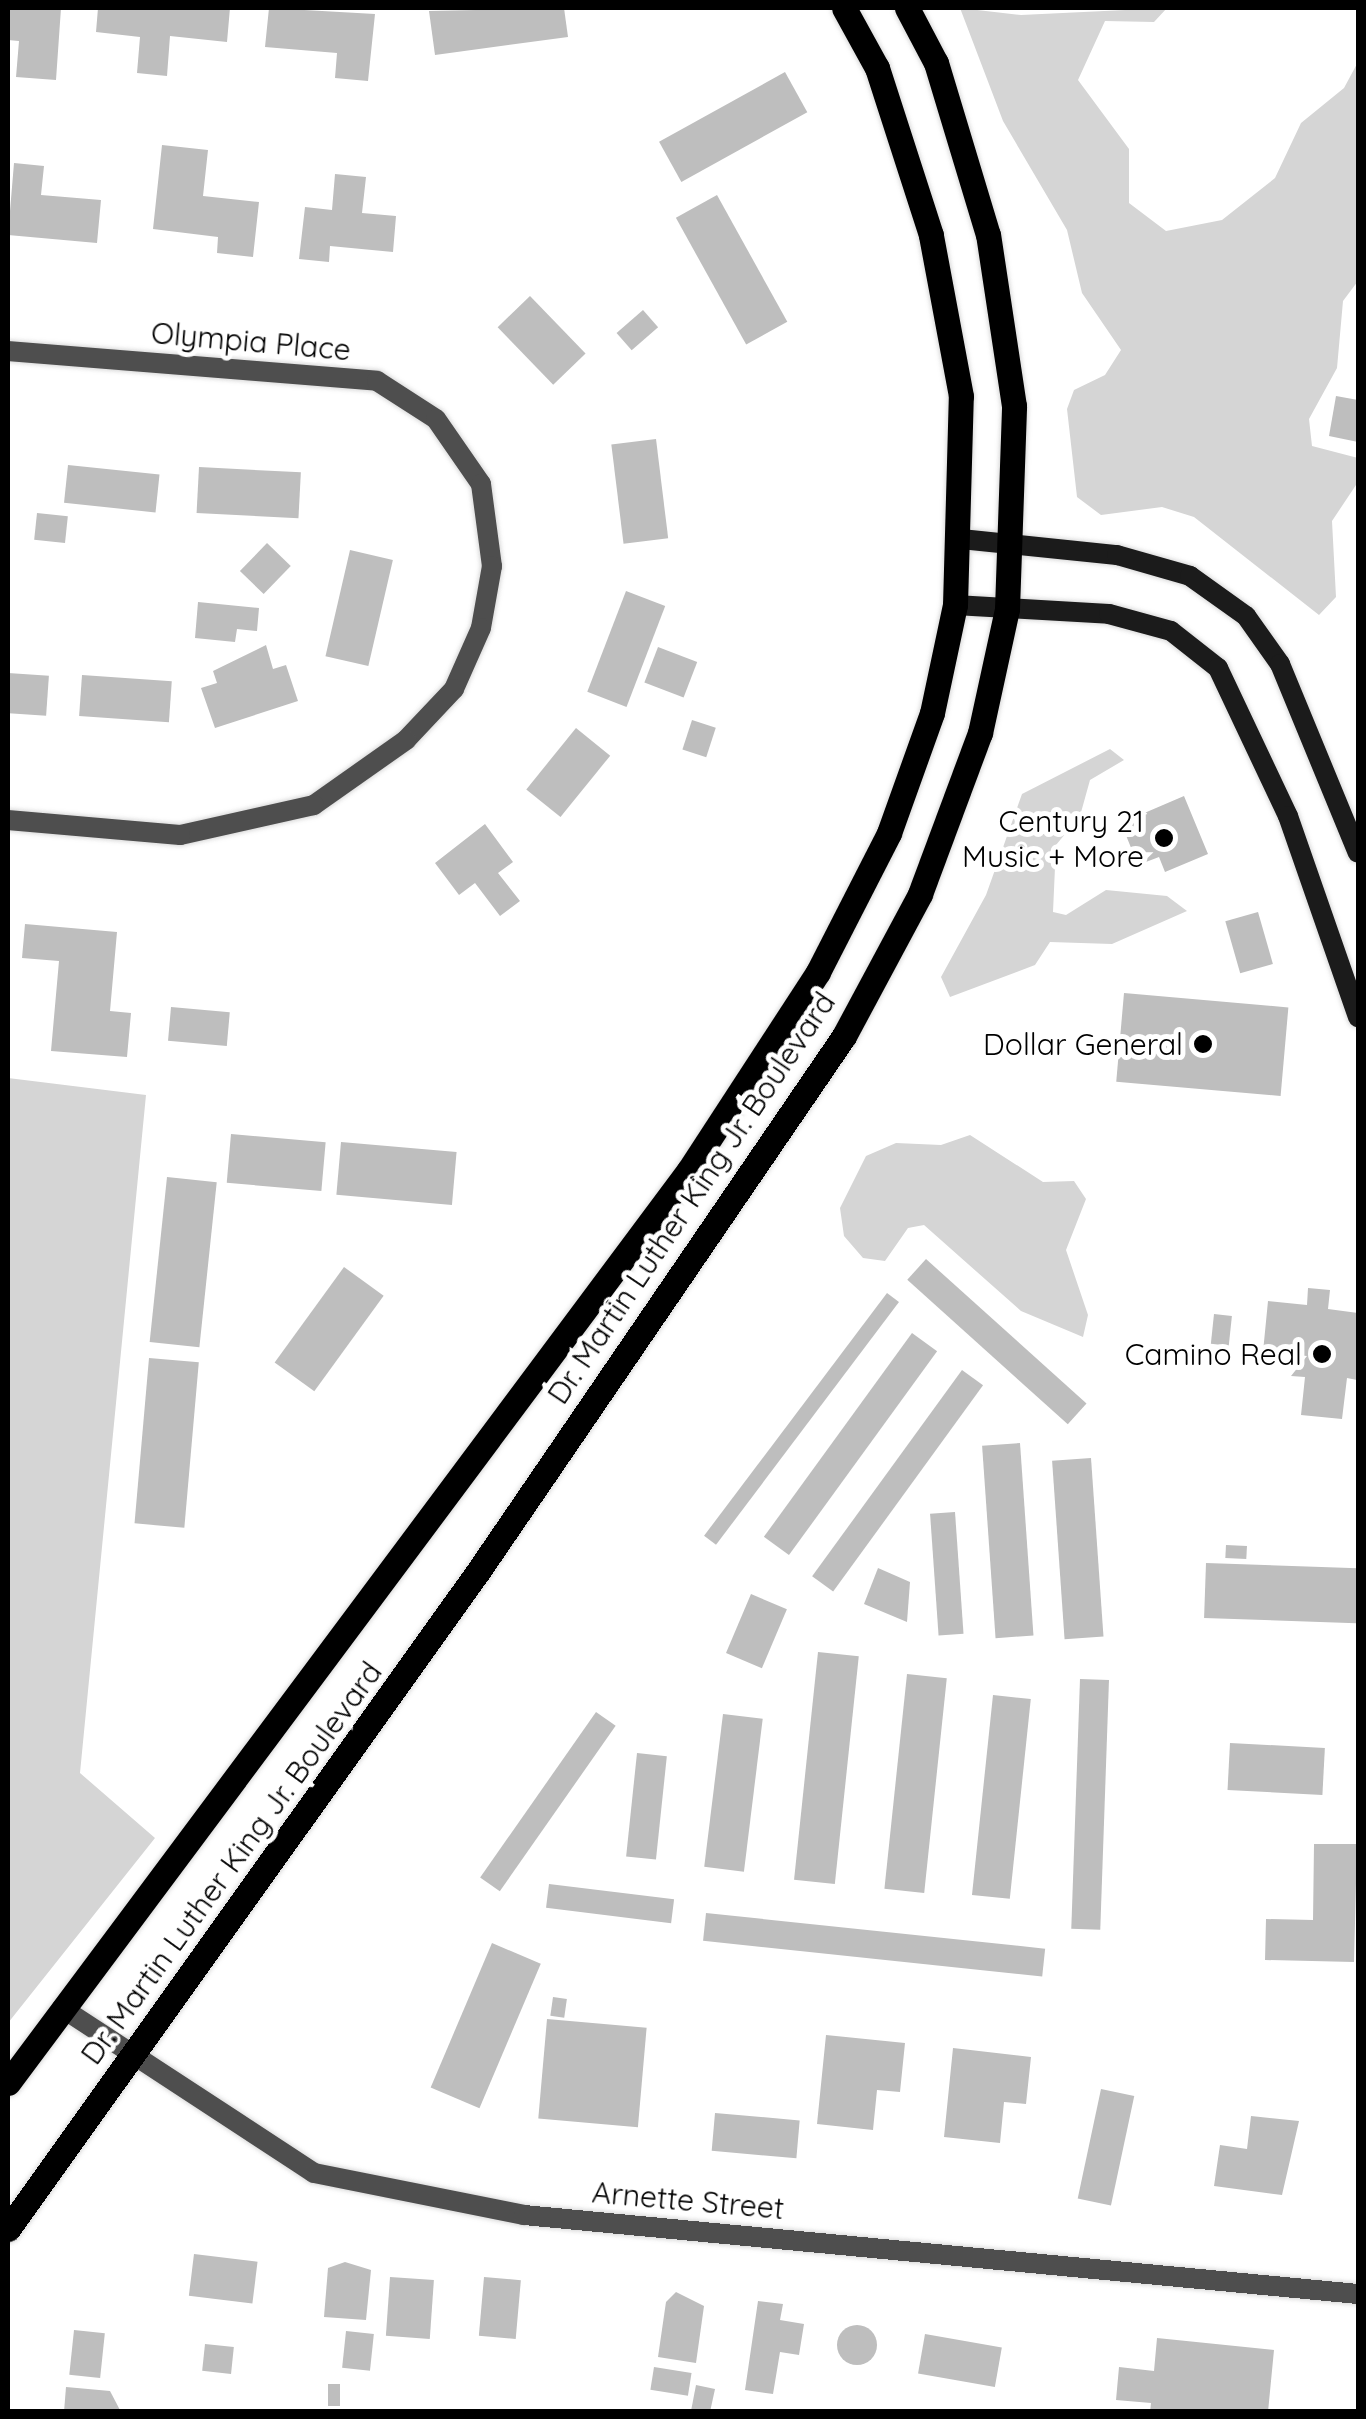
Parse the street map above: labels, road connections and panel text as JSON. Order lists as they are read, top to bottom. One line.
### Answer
{"streets":{"main road":["Dr. Martin Luther King Jr. Boulevard"],"street":["Olympia Place","Arnette Street"]},"crossings":[["Dr. Martin Luther King Jr. Boulevard","Arnette Street"]],"places":["Century 21 Music + More","Dollar General","Camino Real"]}
